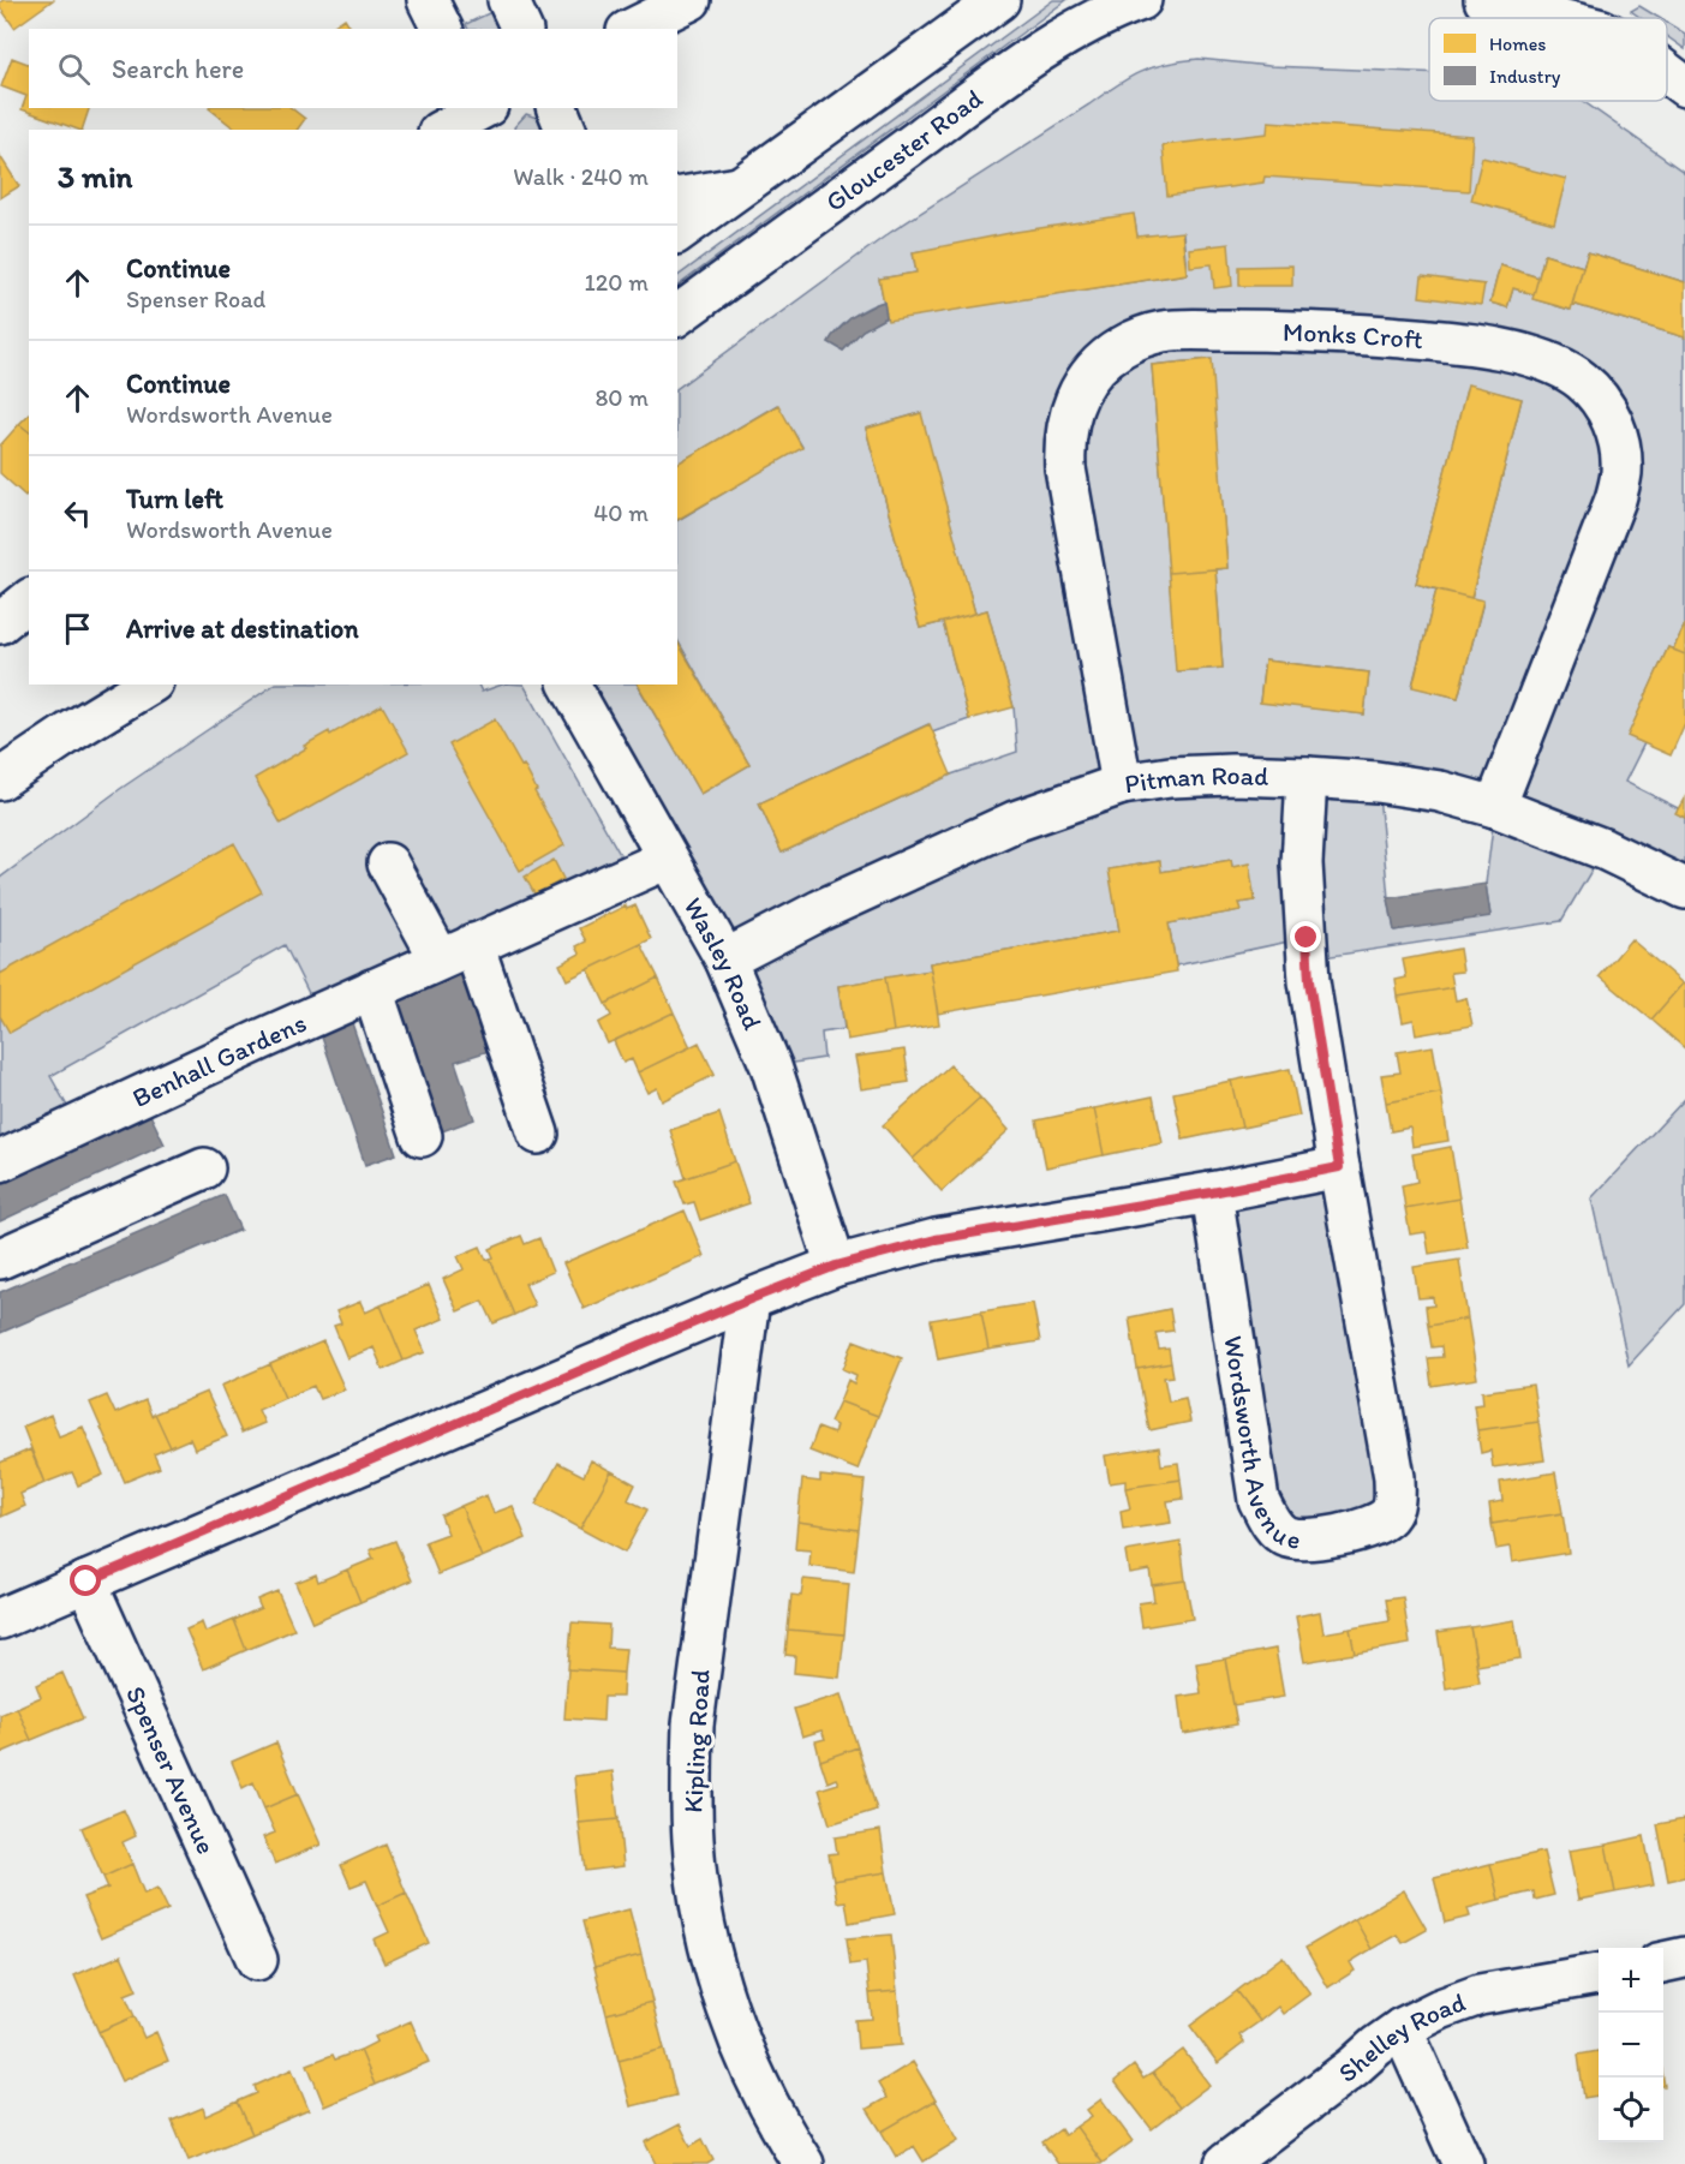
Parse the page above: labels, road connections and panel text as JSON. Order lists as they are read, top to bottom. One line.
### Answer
{"streets":{"main road":["Gloucester Road","Monks Croft","Pitman Road","Wasley Road","Benhall Gardens","Wordsworth Avenue","Kipling Road","Spenser Avenue","Shelley Road"]},"crossings":[["Monks Croft","Pitman Road"],["Pitman Road","Wasley Road"],["Pitman Road","Wordsworth Avenue"],["Wasley Road","Benhall Gardens"]],"legend":["Homes","Industry"],"page":{"search":"Search here","heading":["3 min","Walk · 240 m"],"list":[["Continue","Spenser Road","120 m"],["Continue","Wordsworth Avenue","80 m"],["Turn left","Wordsworth Avenue","40 m"],"Arrive at destination"],"map_buttons":["+","−"]}}
